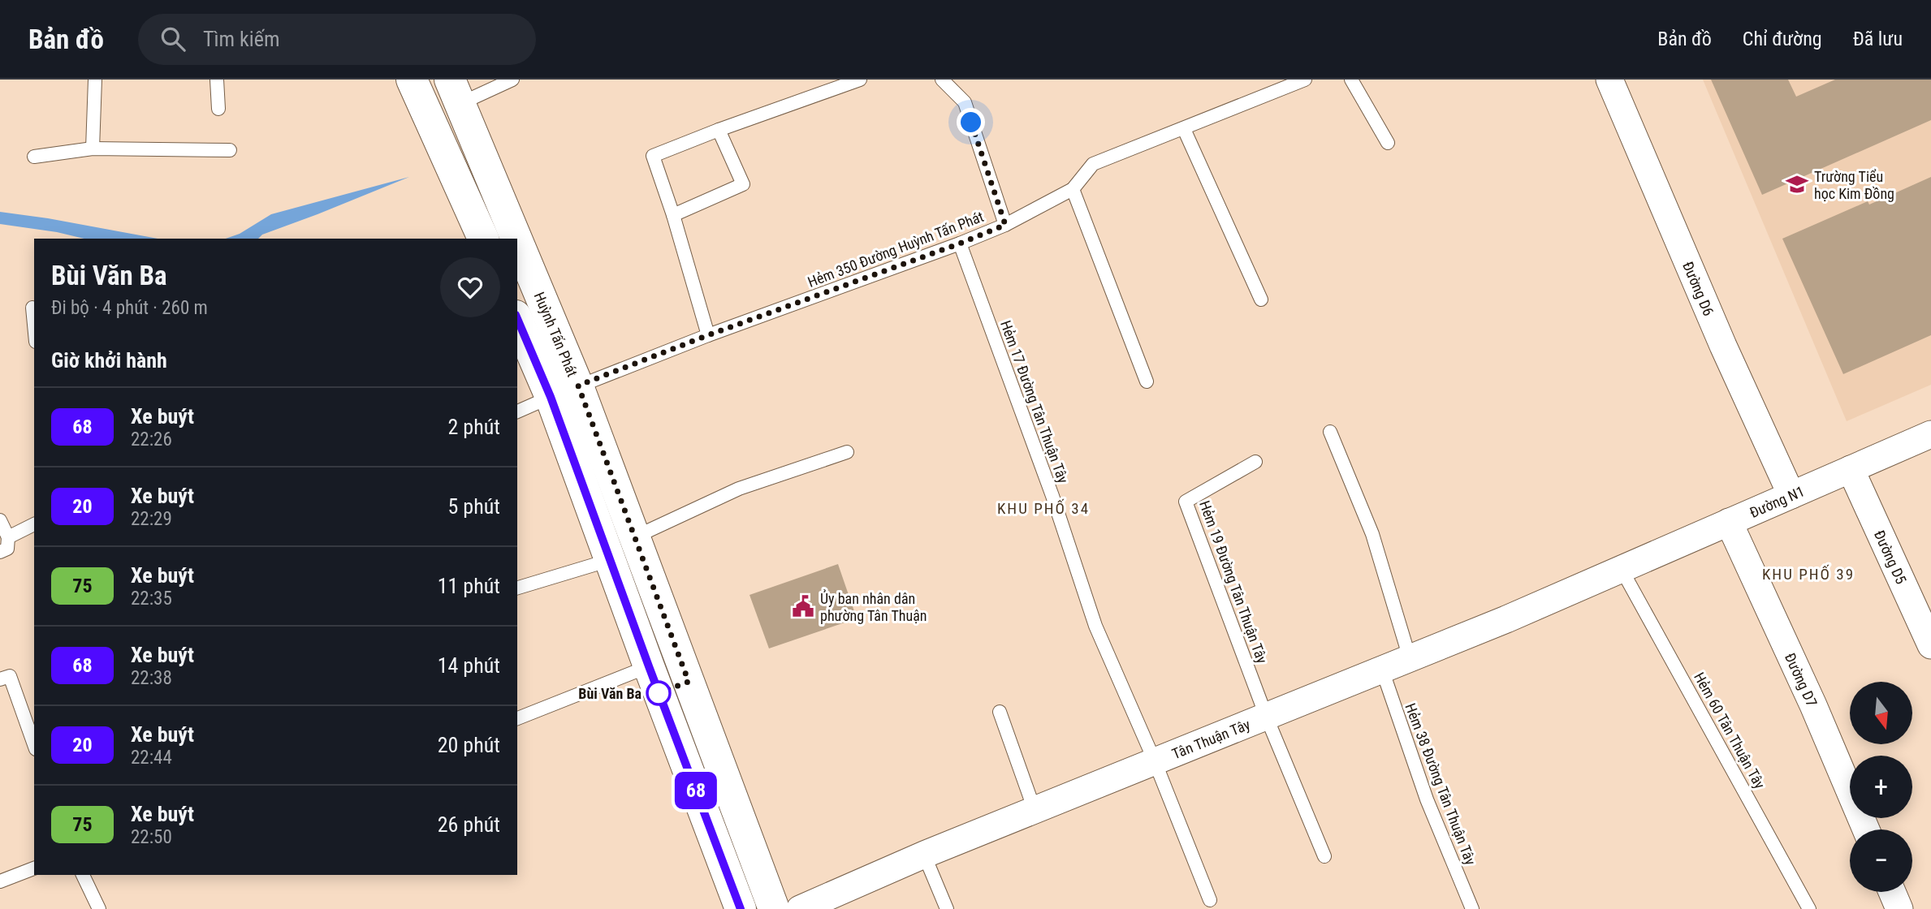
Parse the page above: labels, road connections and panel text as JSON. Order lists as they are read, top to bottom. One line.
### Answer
{"streets":{"main road":["Huỳnh Tấn Phát"],"street":["Đường D6","Đường N1","Đường D5","Đường D7","Tân Thuận Tây"],"lane":["Hẻm 350 Đường Huỳnh Tấn Phát","Hẻm 17 Đường Tân Thuận Tây","Hẻm 19 Đường Tân Thuận Tây","Hẻm 60 Tân Thuận Tây","Hẻm 38 Đường Tân Thuận Tây"]},"crossings":[["Hẻm 350 Đường Huỳnh Tấn Phát","Huỳnh Tấn Phát"],["Hẻm 350 Đường Huỳnh Tấn Phát","Hẻm 17 Đường Tân Thuận Tây"],["Đường D6","Đường N1"],["Hẻm 17 Đường Tân Thuận Tây","Tân Thuận Tây"],["Đường N1","Đường D5"],["Đường N1","Đường D7"],["Đường N1","Hẻm 60 Tân Thuận Tây"],["Đường N1","Tân Thuận Tây"],["Hẻm 19 Đường Tân Thuận Tây","Tân Thuận Tây"],["Hẻm 60 Tân Thuận Tây","Tân Thuận Tây"],["Tân Thuận Tây","Hẻm 38 Đường Tân Thuận Tây"]],"districts":["KHU PHỐ 34","KHU PHỐ 39"],"places":{"school or university":["Trường Tiểu học Kim Đồng"],"public building":["Ủy ban nhân dân phường Tân Thuận"],"other":["Bùi Văn Ba"]},"lines":["bus line 68"],"north":"bottom","page":{"header":"Bản đồ","search":"Tìm kiếm","nav":["Bản đồ","Chỉ đường","Đã lưu"],"on_map":"68","heading":[["Bùi Văn Ba","Đi bộ · 4 phút · 260 m"],"Giờ khởi hành"],"list":[{"mark":"68","name":"Xe buýt","note":"22:26","value":"2 phút"},{"mark":"20","name":"Xe buýt","note":"22:29","value":"5 phút"},{"mark":"75","name":"Xe buýt","note":"22:35","value":"11 phút"},{"mark":"68","name":"Xe buýt","note":"22:38","value":"14 phút"},{"mark":"20","name":"Xe buýt","note":"22:44","value":"20 phút"},{"mark":"75","name":"Xe buýt","note":"22:50","value":"26 phút"}],"map_buttons":["+","−"]}}
